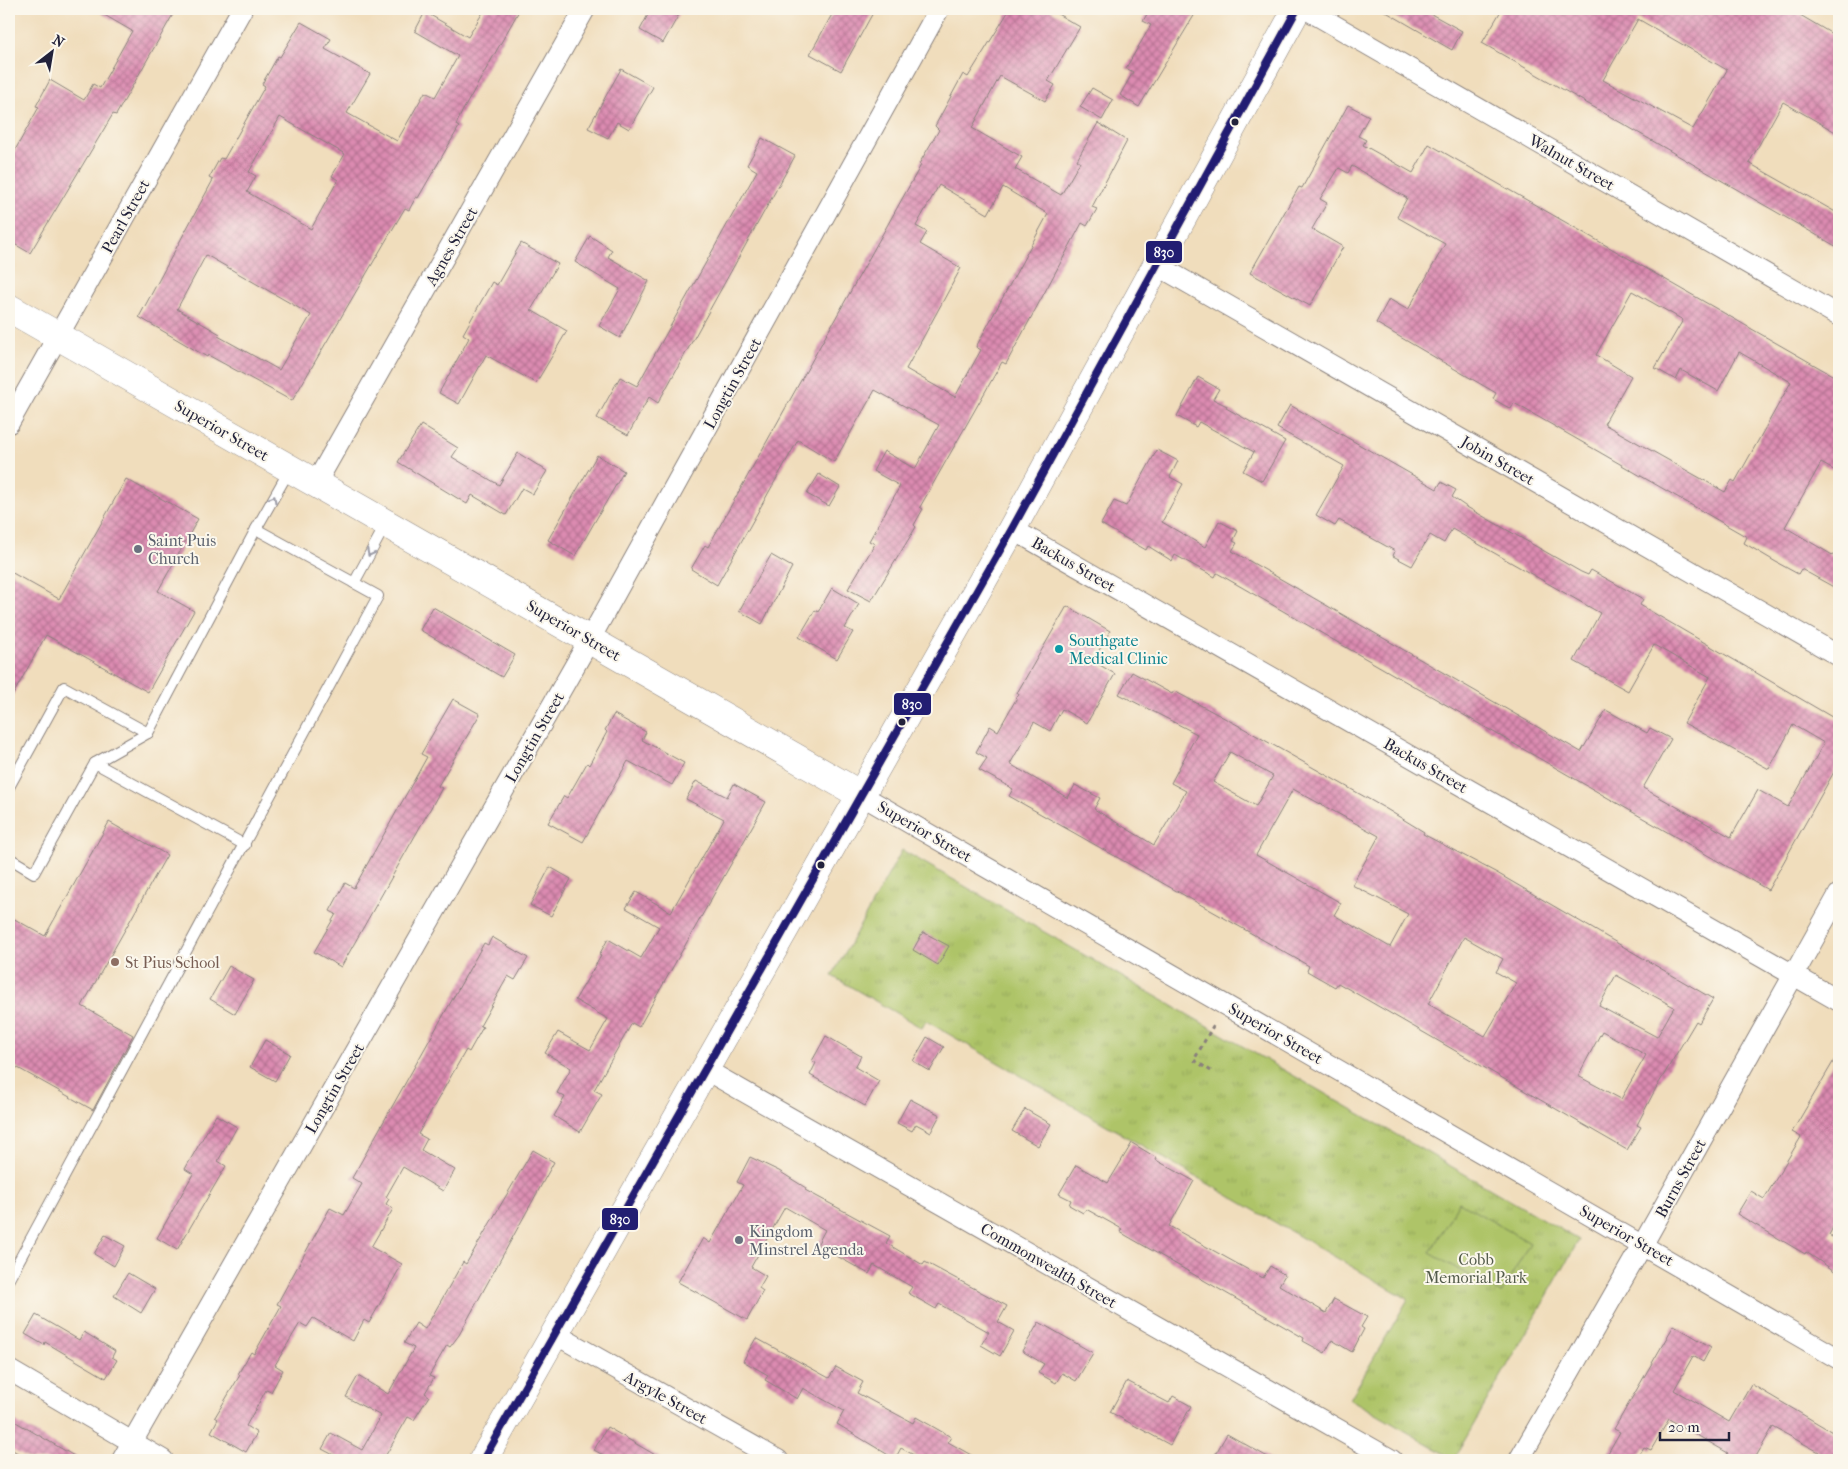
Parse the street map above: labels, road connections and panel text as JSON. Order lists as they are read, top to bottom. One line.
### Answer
{"streets":{"street":["Walnut Street","Pearl Street","Agnes Street","Longtin Street","Superior Street","Jobin Street","Backus Street","Burns Street","Commonwealth Street","Argyle Street"]},"crossings":[["Pearl Street","Superior Street"],["Agnes Street","Superior Street"],["Longtin Street","Superior Street"],["Superior Street","Burns Street"],["Backus Street","Burns Street"]],"parks":["Cobb Memorial Park"],"places":["Saint Puis Church","Southgate Medical Clinic","St Pius School","Kingdom Minstrel Agenda"],"lines":["transit line 830"],"scale_bar":"20 m","north":"top right"}
